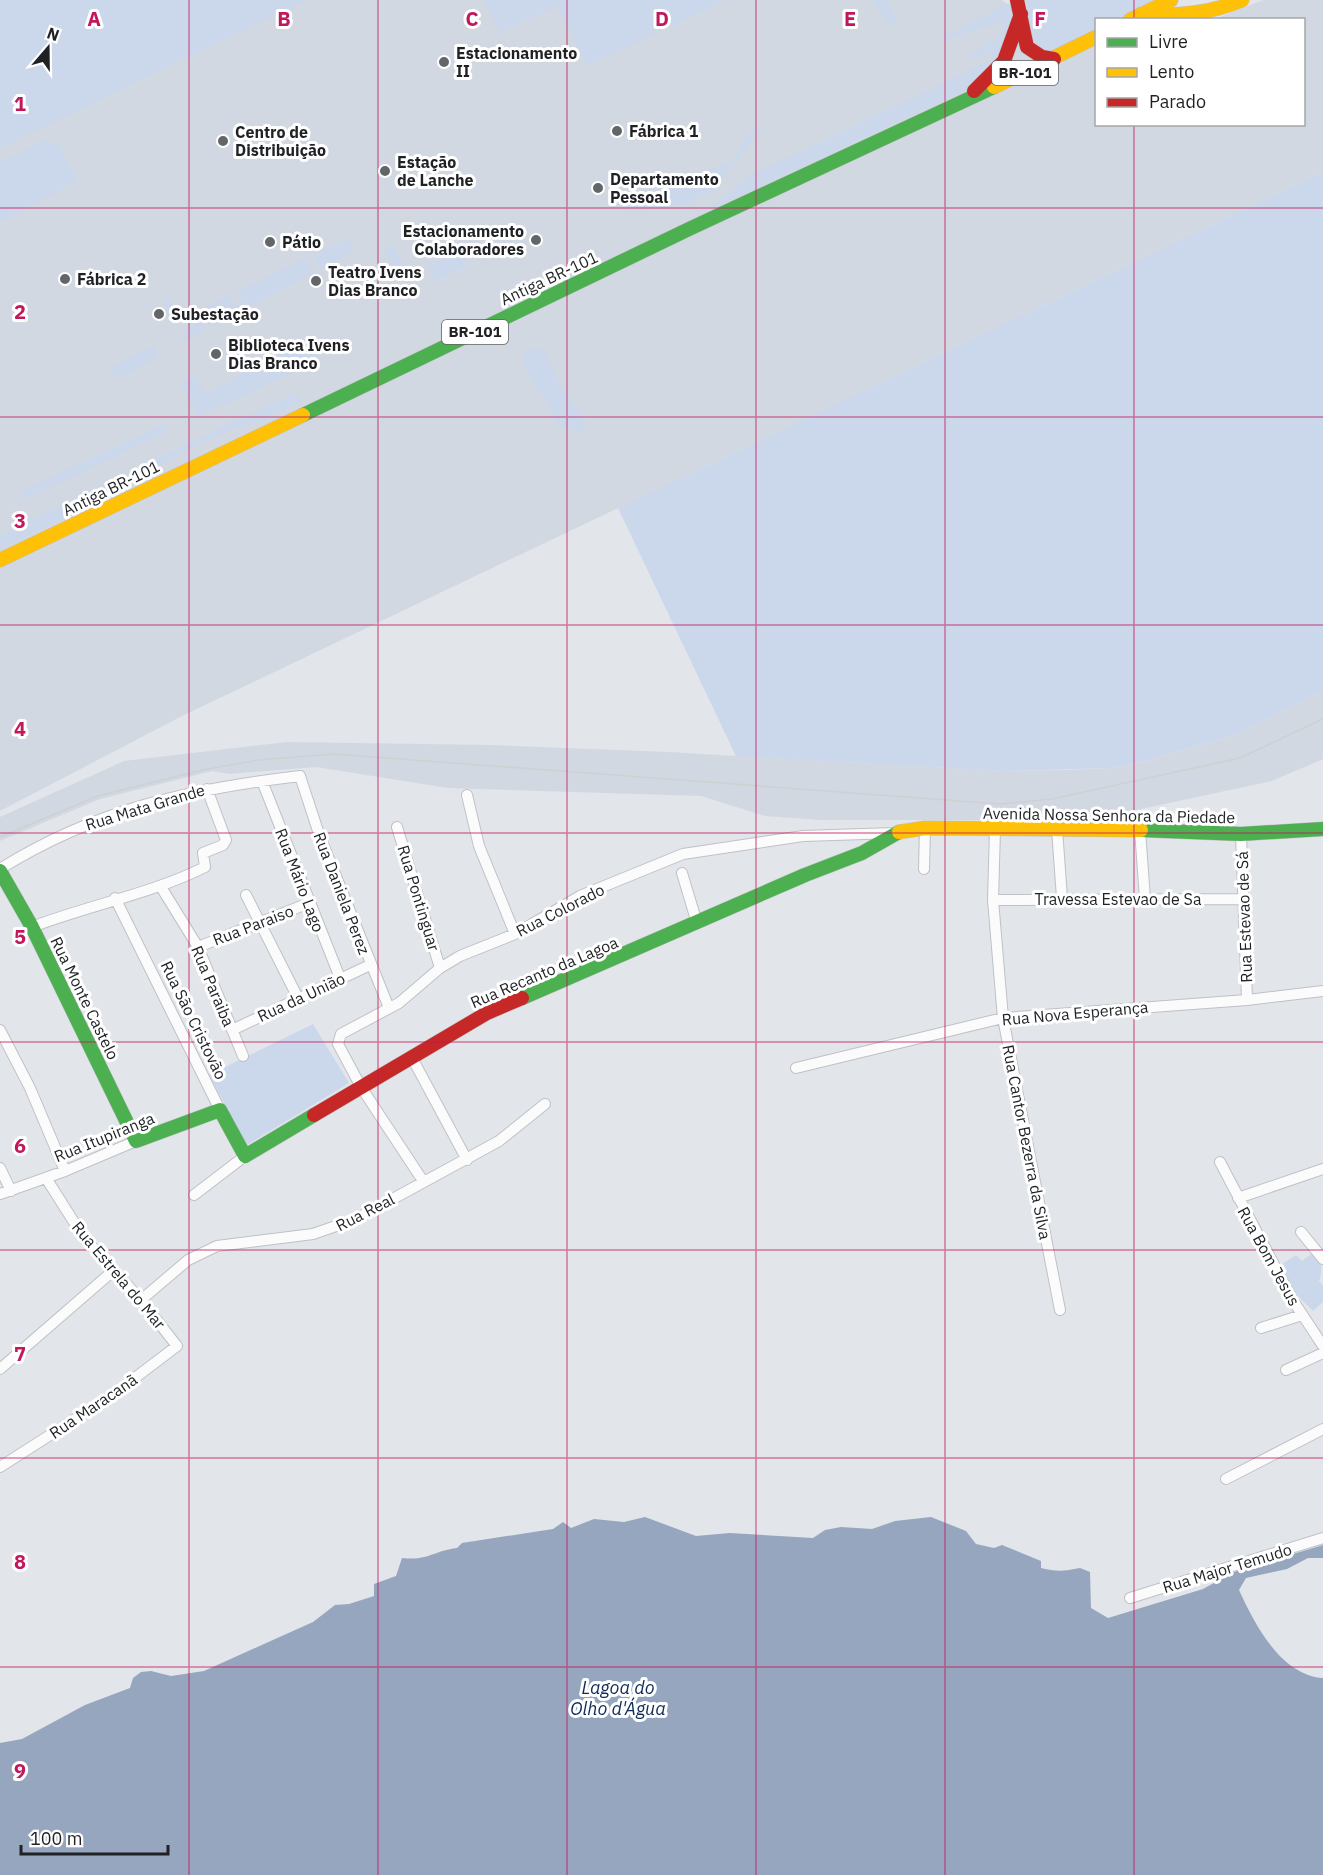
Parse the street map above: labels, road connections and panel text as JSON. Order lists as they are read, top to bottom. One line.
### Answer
{"streets":{"main road":["BR-101","Antiga BR-101","Avenida Nossa Senhora da Piedade","Rua Recanto da Lagoa","Rua Monte Castelo","Rua São Cristovão","Rua Itupiranga"],"street":["Rua Mata Grande","Rua Mário Lago","Rua Daniela Perez","Rua Pontinguar","Travessa Estevao de Sa","Rua Colorado","Rua Estevao de Sá","Rua Paraiso","Rua Paraiba","Rua da União","Rua Nova Esperança","Rua Cantor Bezerra da Silva","Rua Real","Rua Bom Jesus","Rua Estrela do Mar","Rua Maracanã","Rua Major Temudo"]},"crossings":[["BR-101","Antiga BR-101"],["Rua Mata Grande","Rua Mário Lago"],["Rua Mata Grande","Rua Daniela Perez"],["Rua Mata Grande","Rua Monte Castelo"],["Avenida Nossa Senhora da Piedade","Rua Colorado"],["Avenida Nossa Senhora da Piedade","Rua Estevao de Sá"],["Avenida Nossa Senhora da Piedade","Rua Recanto da Lagoa"],["Avenida Nossa Senhora da Piedade","Rua Cantor Bezerra da Silva"],["Rua Mário Lago","Rua Paraiso"],["Rua Mário Lago","Rua da União"],["Rua Daniela Perez","Rua Colorado"],["Rua Daniela Perez","Rua da União"],["Rua Pontinguar","Rua Colorado"],["Travessa Estevao de Sa","Rua Estevao de Sá"],["Travessa Estevao de Sa","Rua Cantor Bezerra da Silva"],["Rua Colorado","Rua Recanto da Lagoa"],["Rua Estevao de Sá","Rua Nova Esperança"],["Rua Paraiso","Rua Paraiba"],["Rua Recanto da Lagoa","Rua São Cristovão"],["Rua Paraiba","Rua da União"],["Rua Monte Castelo","Rua Itupiranga"],["Rua Nova Esperança","Rua Cantor Bezerra da Silva"],["Rua São Cristovão","Rua Itupiranga"],["Rua Itupiranga","Rua Estrela do Mar"],["Rua Real","Rua Estrela do Mar"],["Rua Estrela do Mar","Rua Maracanã"]],"water":["Lagoa do Olho d'Água"],"places":["Estacionamento II","Fábrica 1","Centro de Distribuição","Estação de Lanche","Departamento Pessoal","Estacionamento Colaboradores","Pátio","Fábrica 2","Teatro Ivens Dias Branco","Subestação","Biblioteca Ivens Dias Branco"],"legend":["Livre","Lento","Parado"],"scale_bar":"100 m","north":"top","grid":{"columns":["A","B","C","D","E","F"],"rows":["1","2","3","4","5","6","7","8","9"]}}
